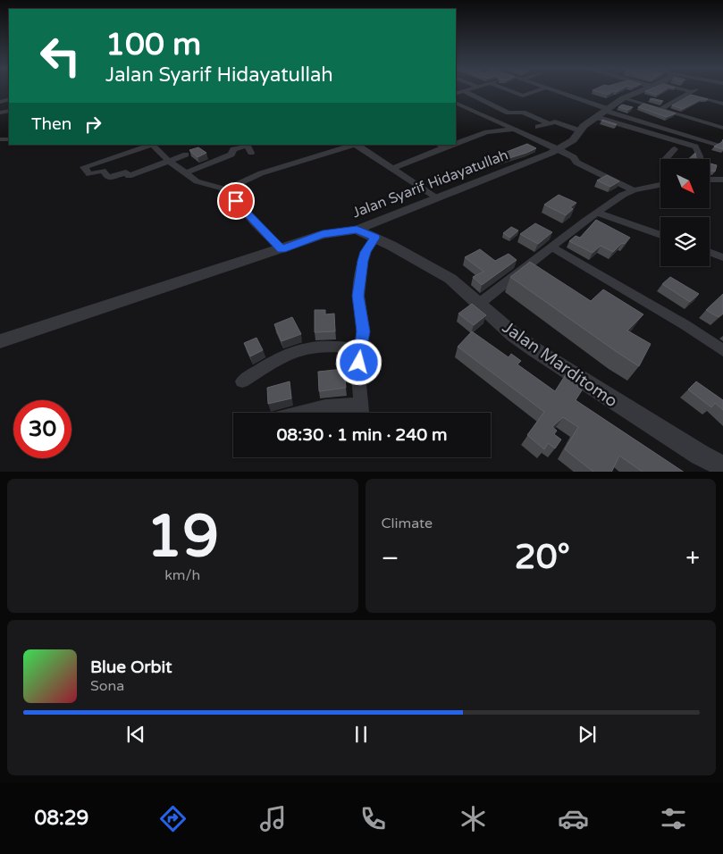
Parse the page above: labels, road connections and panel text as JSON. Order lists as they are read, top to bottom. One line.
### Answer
{"streets":{"street":["Jalan Syarif Hidayatullah","Jalan Marditomo"]},"crossings":[["Jalan Syarif Hidayatullah","Jalan Marditomo"]],"north":"bottom right","page":{"turn":["100 m","Jalan Syarif Hidayatullah"],"then":"Then","limit":"30","trip":"08:30 · 1 min · 240 m","tile":[["19","km/h"],"Climate"],"heat":["−","20°","+"],"song":["Blue Orbit","Sona"],"tabs":"08:29"}}
